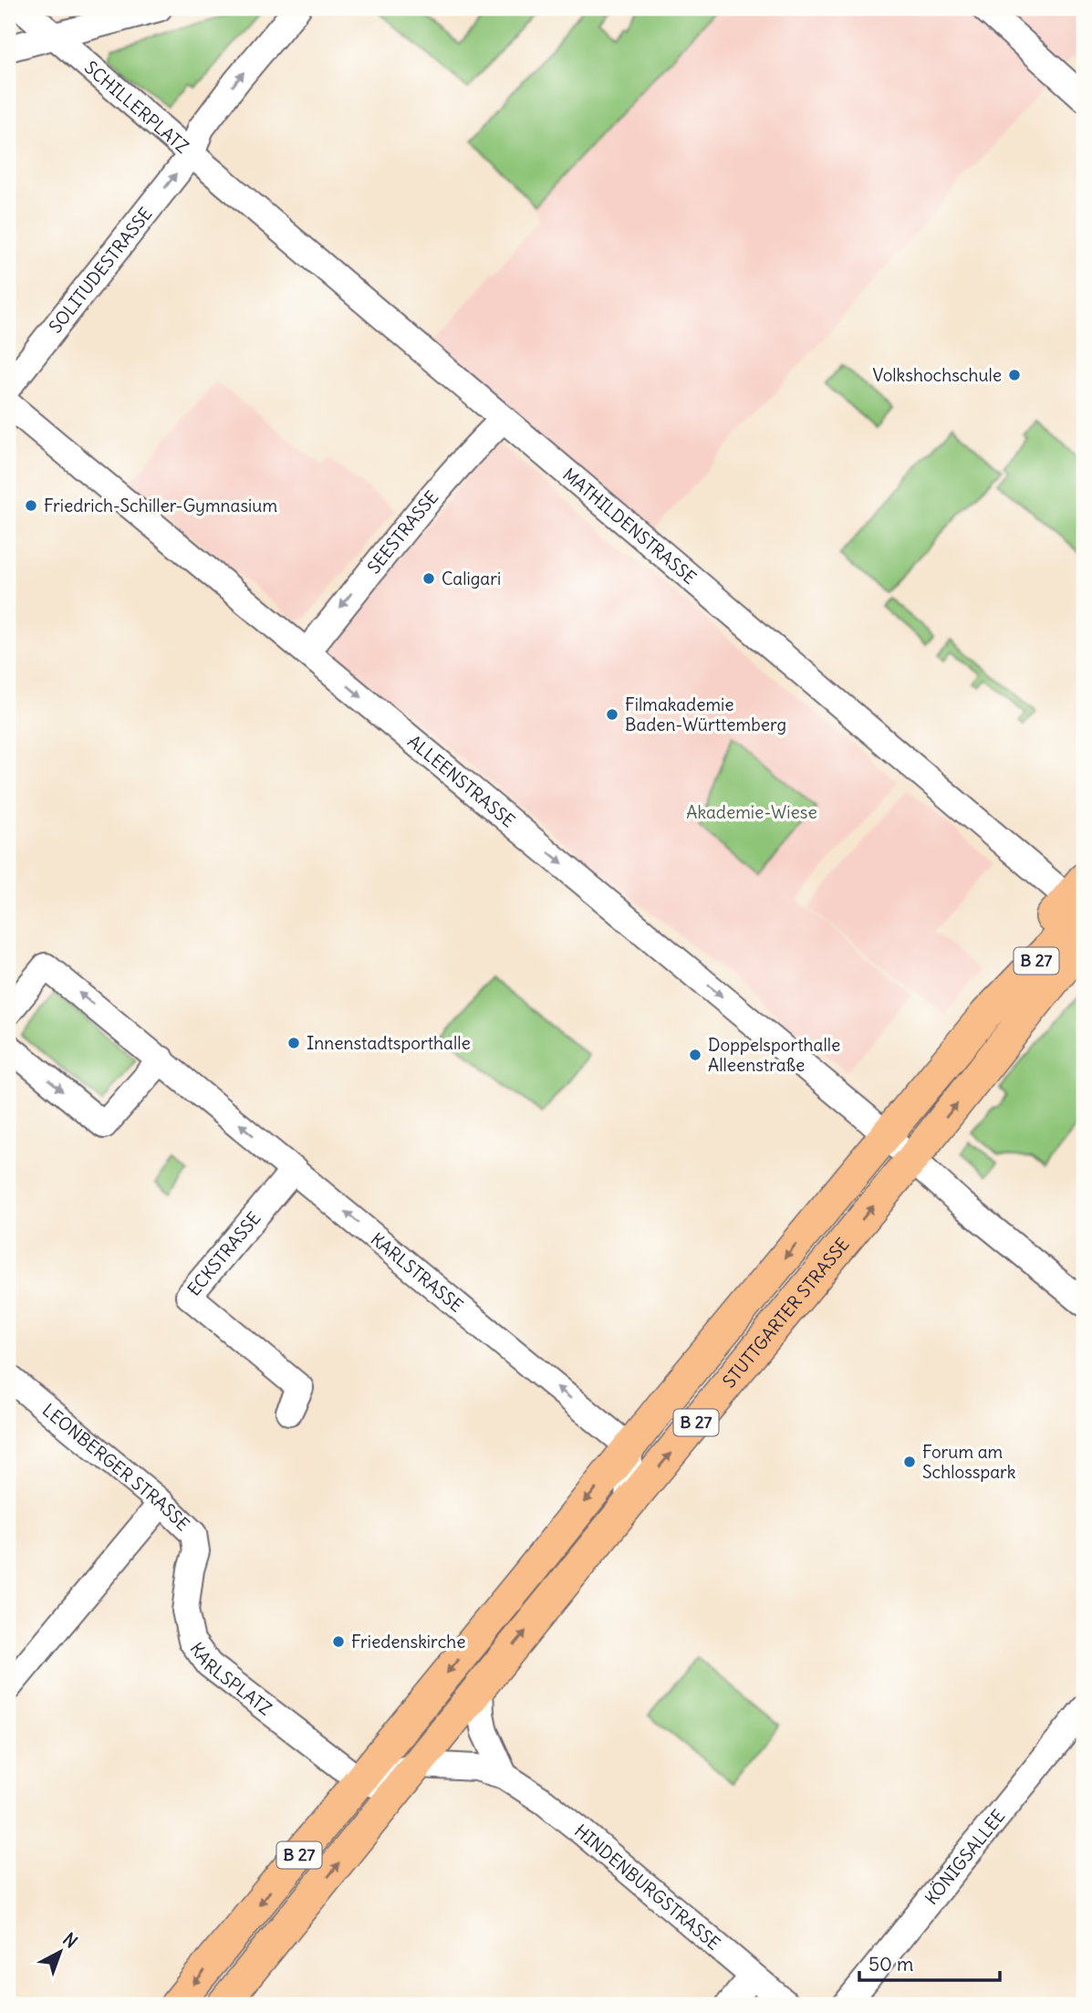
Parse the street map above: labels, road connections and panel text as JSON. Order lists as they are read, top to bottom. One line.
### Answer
{"streets":{"main road":["B 27","STUTTGARTER STRASSE"],"street":["SCHILLERPLATZ","SOLITUDESTRASSE","MATHILDENSTRASSE","SEESTRASSE","ALLEENSTRASSE","ECKSTRASSE","KARLSTRASSE","LEONBERGER STRASSE","KARLSPLATZ","KÖNIGSALLEE","HINDENBURGSTRASSE"]},"crossings":[["SCHILLERPLATZ","SOLITUDESTRASSE"],["SCHILLERPLATZ","MATHILDENSTRASSE"],["SOLITUDESTRASSE","MATHILDENSTRASSE"],["MATHILDENSTRASSE","SEESTRASSE"],["MATHILDENSTRASSE","STUTTGARTER STRASSE"],["SEESTRASSE","ALLEENSTRASSE"],["ALLEENSTRASSE","STUTTGARTER STRASSE"],["ECKSTRASSE","KARLSTRASSE"],["KARLSTRASSE","STUTTGARTER STRASSE"],["STUTTGARTER STRASSE","KARLSPLATZ"],["STUTTGARTER STRASSE","HINDENBURGSTRASSE"],["LEONBERGER STRASSE","KARLSPLATZ"],["KARLSPLATZ","HINDENBURGSTRASSE"]],"one_way":["SCHILLERPLATZ","SOLITUDESTRASSE","SEESTRASSE","ALLEENSTRASSE","KARLSTRASSE"],"parks":["Akademie-Wiese"],"places":["Volkshochschule","Friedrich-Schiller-Gymnasium","Caligari","Filmakademie Baden-Württemberg","Innenstadtsporthalle","Doppelsporthalle Alleenstraße","Forum am Schlosspark","Friedenskirche"],"scale_bar":"50 m","north":"top right"}
